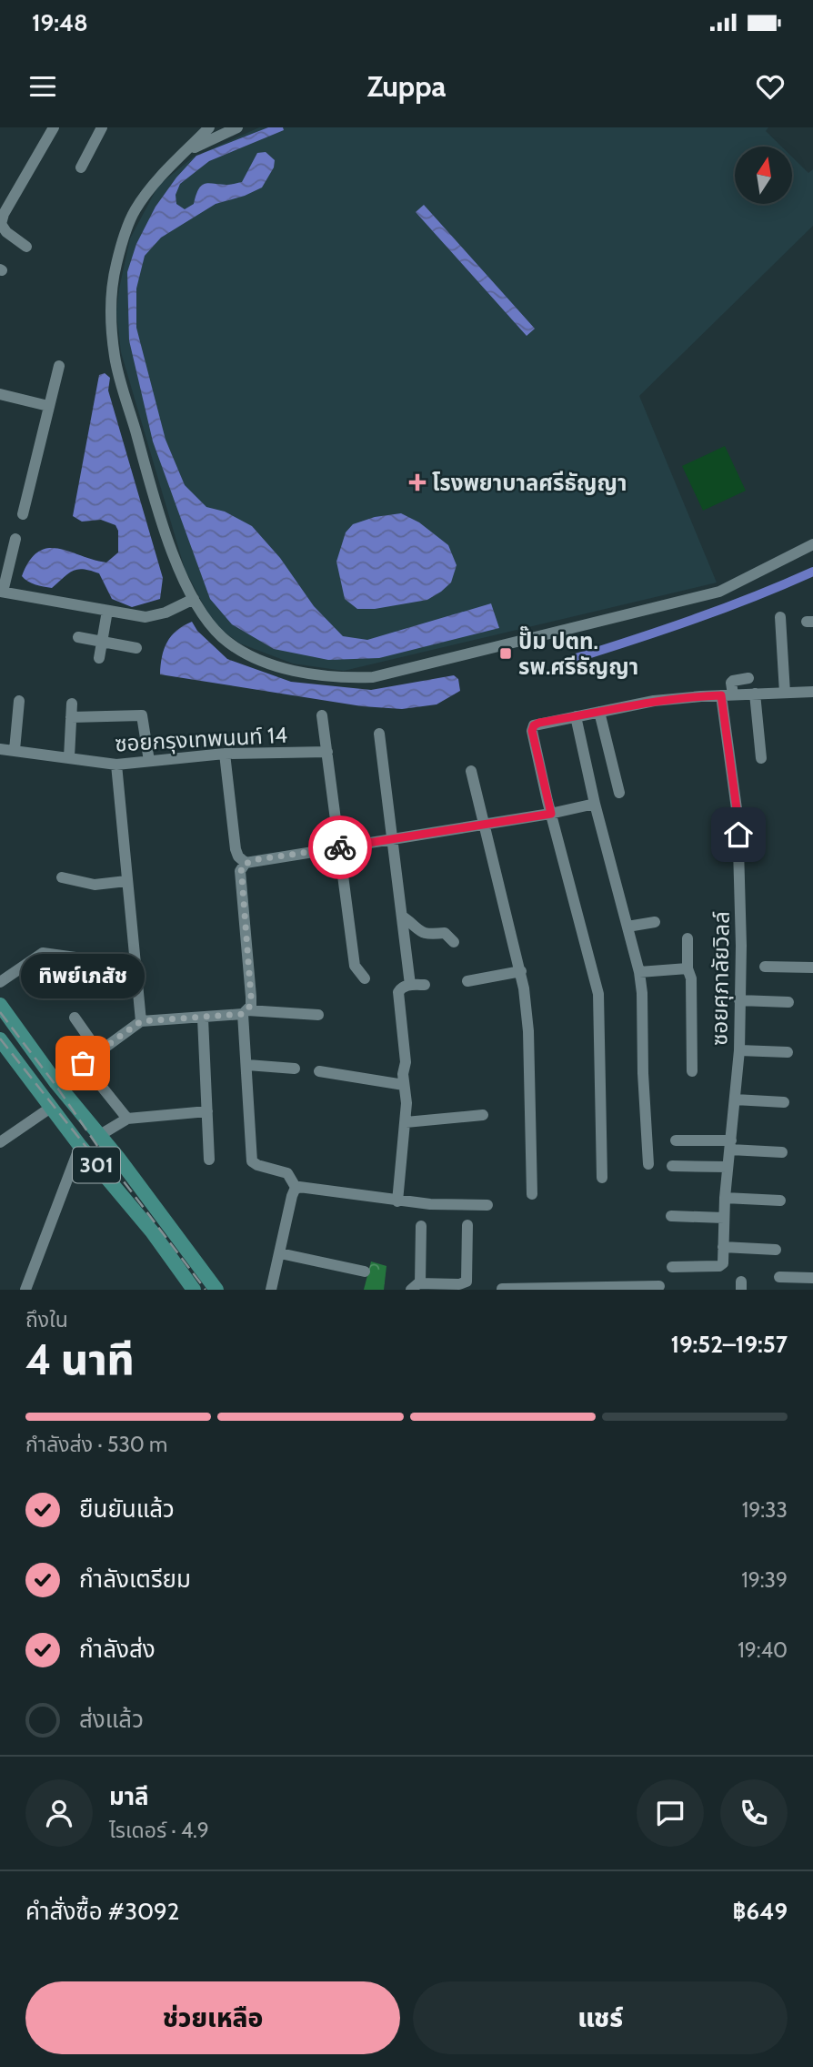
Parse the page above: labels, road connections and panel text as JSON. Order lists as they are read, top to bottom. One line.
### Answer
{"streets":{"main road":["301"],"street":["ซอยกรุงเทพนนท์ 14","ซอยศุภาลัยวิลล์"]},"places":{"health":["โรงพยาบาลศรีธัญญา"],"transit":["ปั๊ม ปตท. รพ.ศรีธัญญา"],"other":["ทิพย์เภสัช"]},"north":"top","page":{"status":"19:48","header":"Zuppa","bubble":"ทิพย์เภสัช","heading":["4 นาที","ถึงใน","19:52–19:57"],"panel":["มาลี","ไรเดอร์ · 4.9","คำสั่งซื้อ #3092","฿649"],"bar":"กำลังส่ง · 530 m","list":[["ยืนยันแล้ว","19:33"],["กำลังเตรียม","19:39"],["กำลังส่ง","19:40"],"ส่งแล้ว"],"buttons":["ช่วยเหลือ","แชร์"]}}
